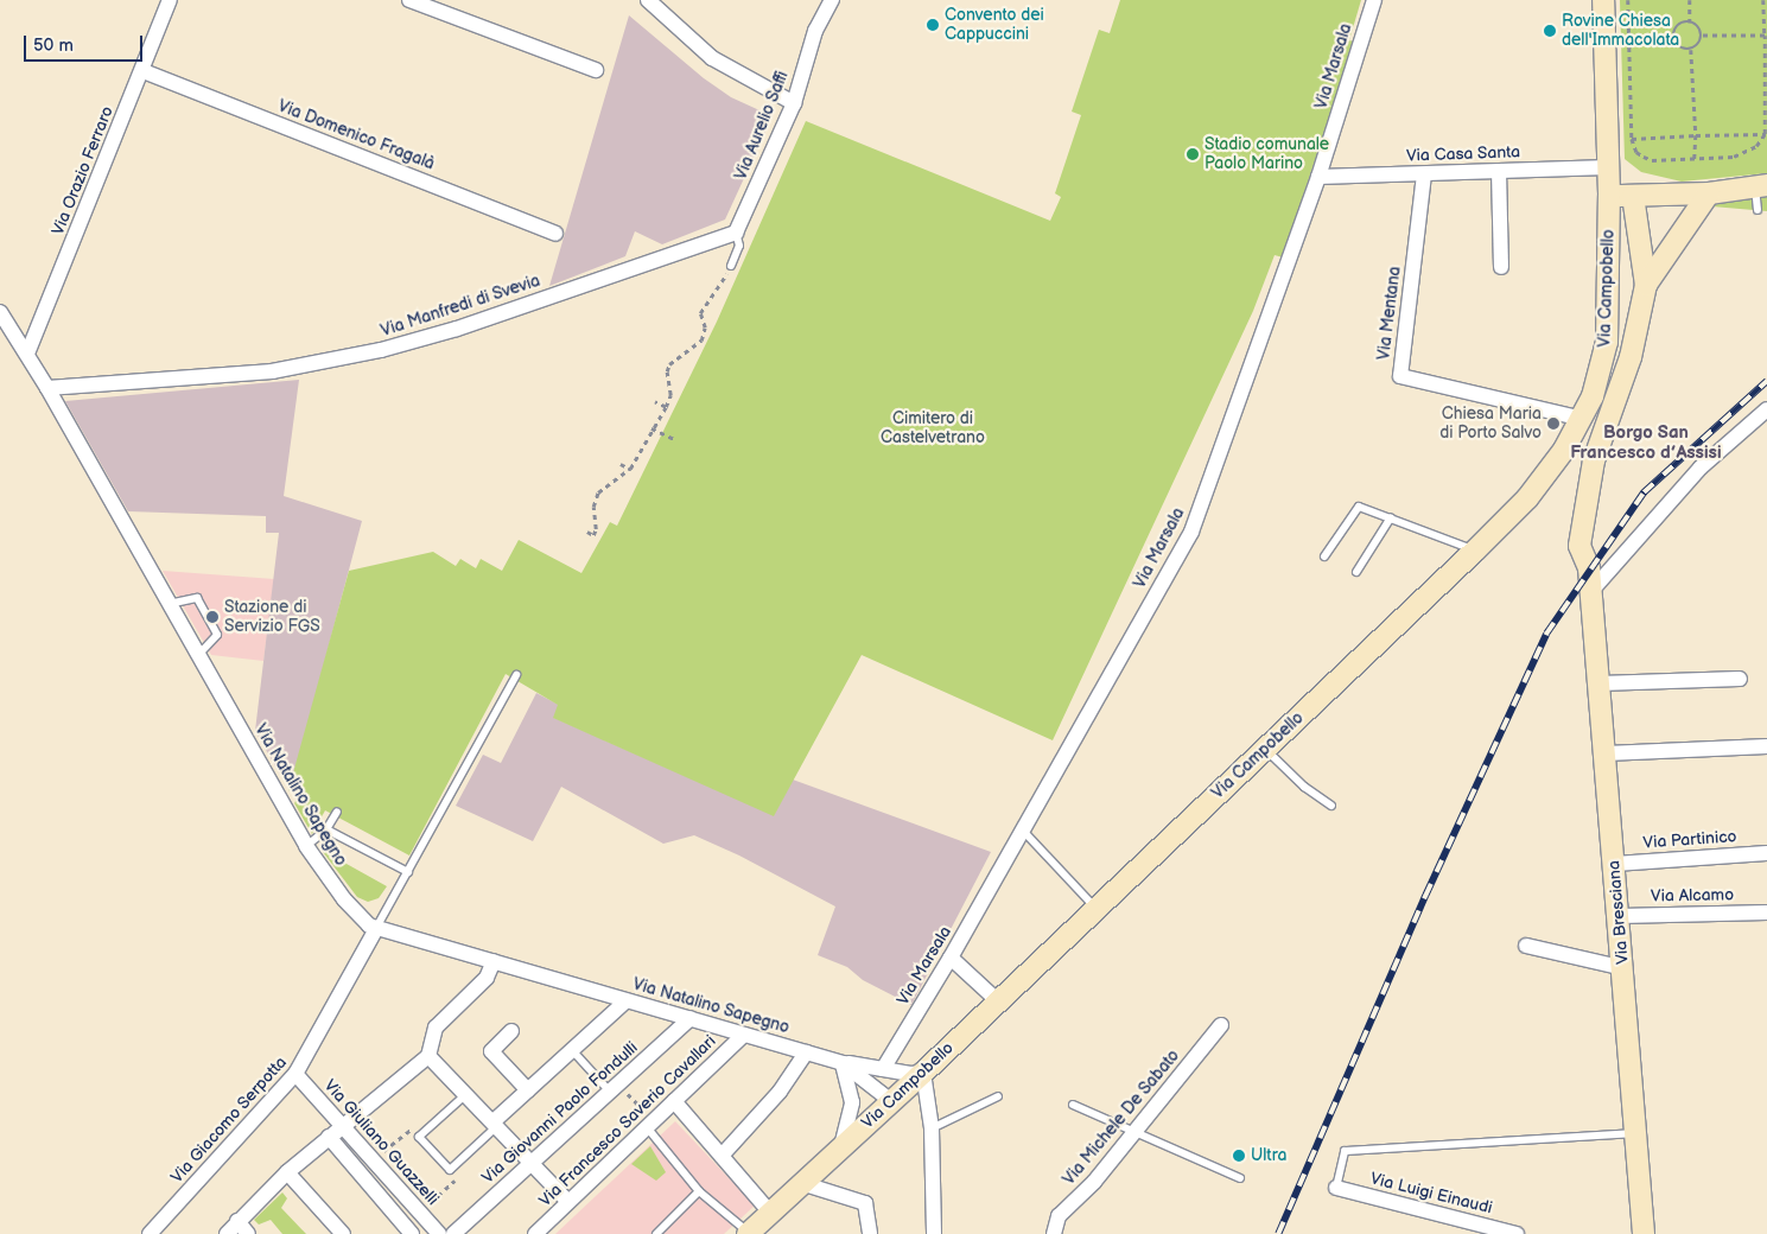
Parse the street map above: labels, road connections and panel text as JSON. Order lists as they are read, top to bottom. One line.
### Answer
{"streets":{"main road":["Via Campobello","Via Bresciana"],"street":["Via Marsala","Via Aurelio Saffi","Via Domenico Fragalà","Via Casa Santa","Via Orazio Ferraro","Via Manfredi di Svevia","Via Mentana","Via Natalino Sapegno","Via Partinico","Via Alcamo","Via Giovanni Paolo Fondulli","Via Michele De Sabato","Via Giacomo Serpotta","Via Francesco Saverio Cavallari","Via Giuliano Guazzelli","Via Luigi Einaudi"]},"crossings":[["Via Marsala","Via Casa Santa"],["Via Marsala","Via Natalino Sapegno"],["Via Aurelio Saffi","Via Manfredi di Svevia"],["Via Domenico Fragalà","Via Orazio Ferraro"],["Via Casa Santa","Via Campobello"],["Via Casa Santa","Via Mentana"],["Via Orazio Ferraro","Via Natalino Sapegno"],["Via Campobello","Via Mentana"],["Via Campobello","Via Natalino Sapegno"],["Via Manfredi di Svevia","Via Natalino Sapegno"],["Via Natalino Sapegno","Via Giovanni Paolo Fondulli"],["Via Natalino Sapegno","Via Giacomo Serpotta"],["Via Natalino Sapegno","Via Francesco Saverio Cavallari"],["Via Partinico","Via Bresciana"],["Via Alcamo","Via Bresciana"],["Via Giacomo Serpotta","Via Giuliano Guazzelli"]],"districts":["Borgo San Francesco d’Assisi"],"parks":["Cimitero di Castelvetrano"],"places":["Convento dei Cappuccini","Rovine Chiesa dell'Immacolata","Stadio comunale Paolo Marino","Chiesa Maria di Porto Salvo","Stazione di Servizio FGS","Ultra"],"scale_bar":"50 m"}
